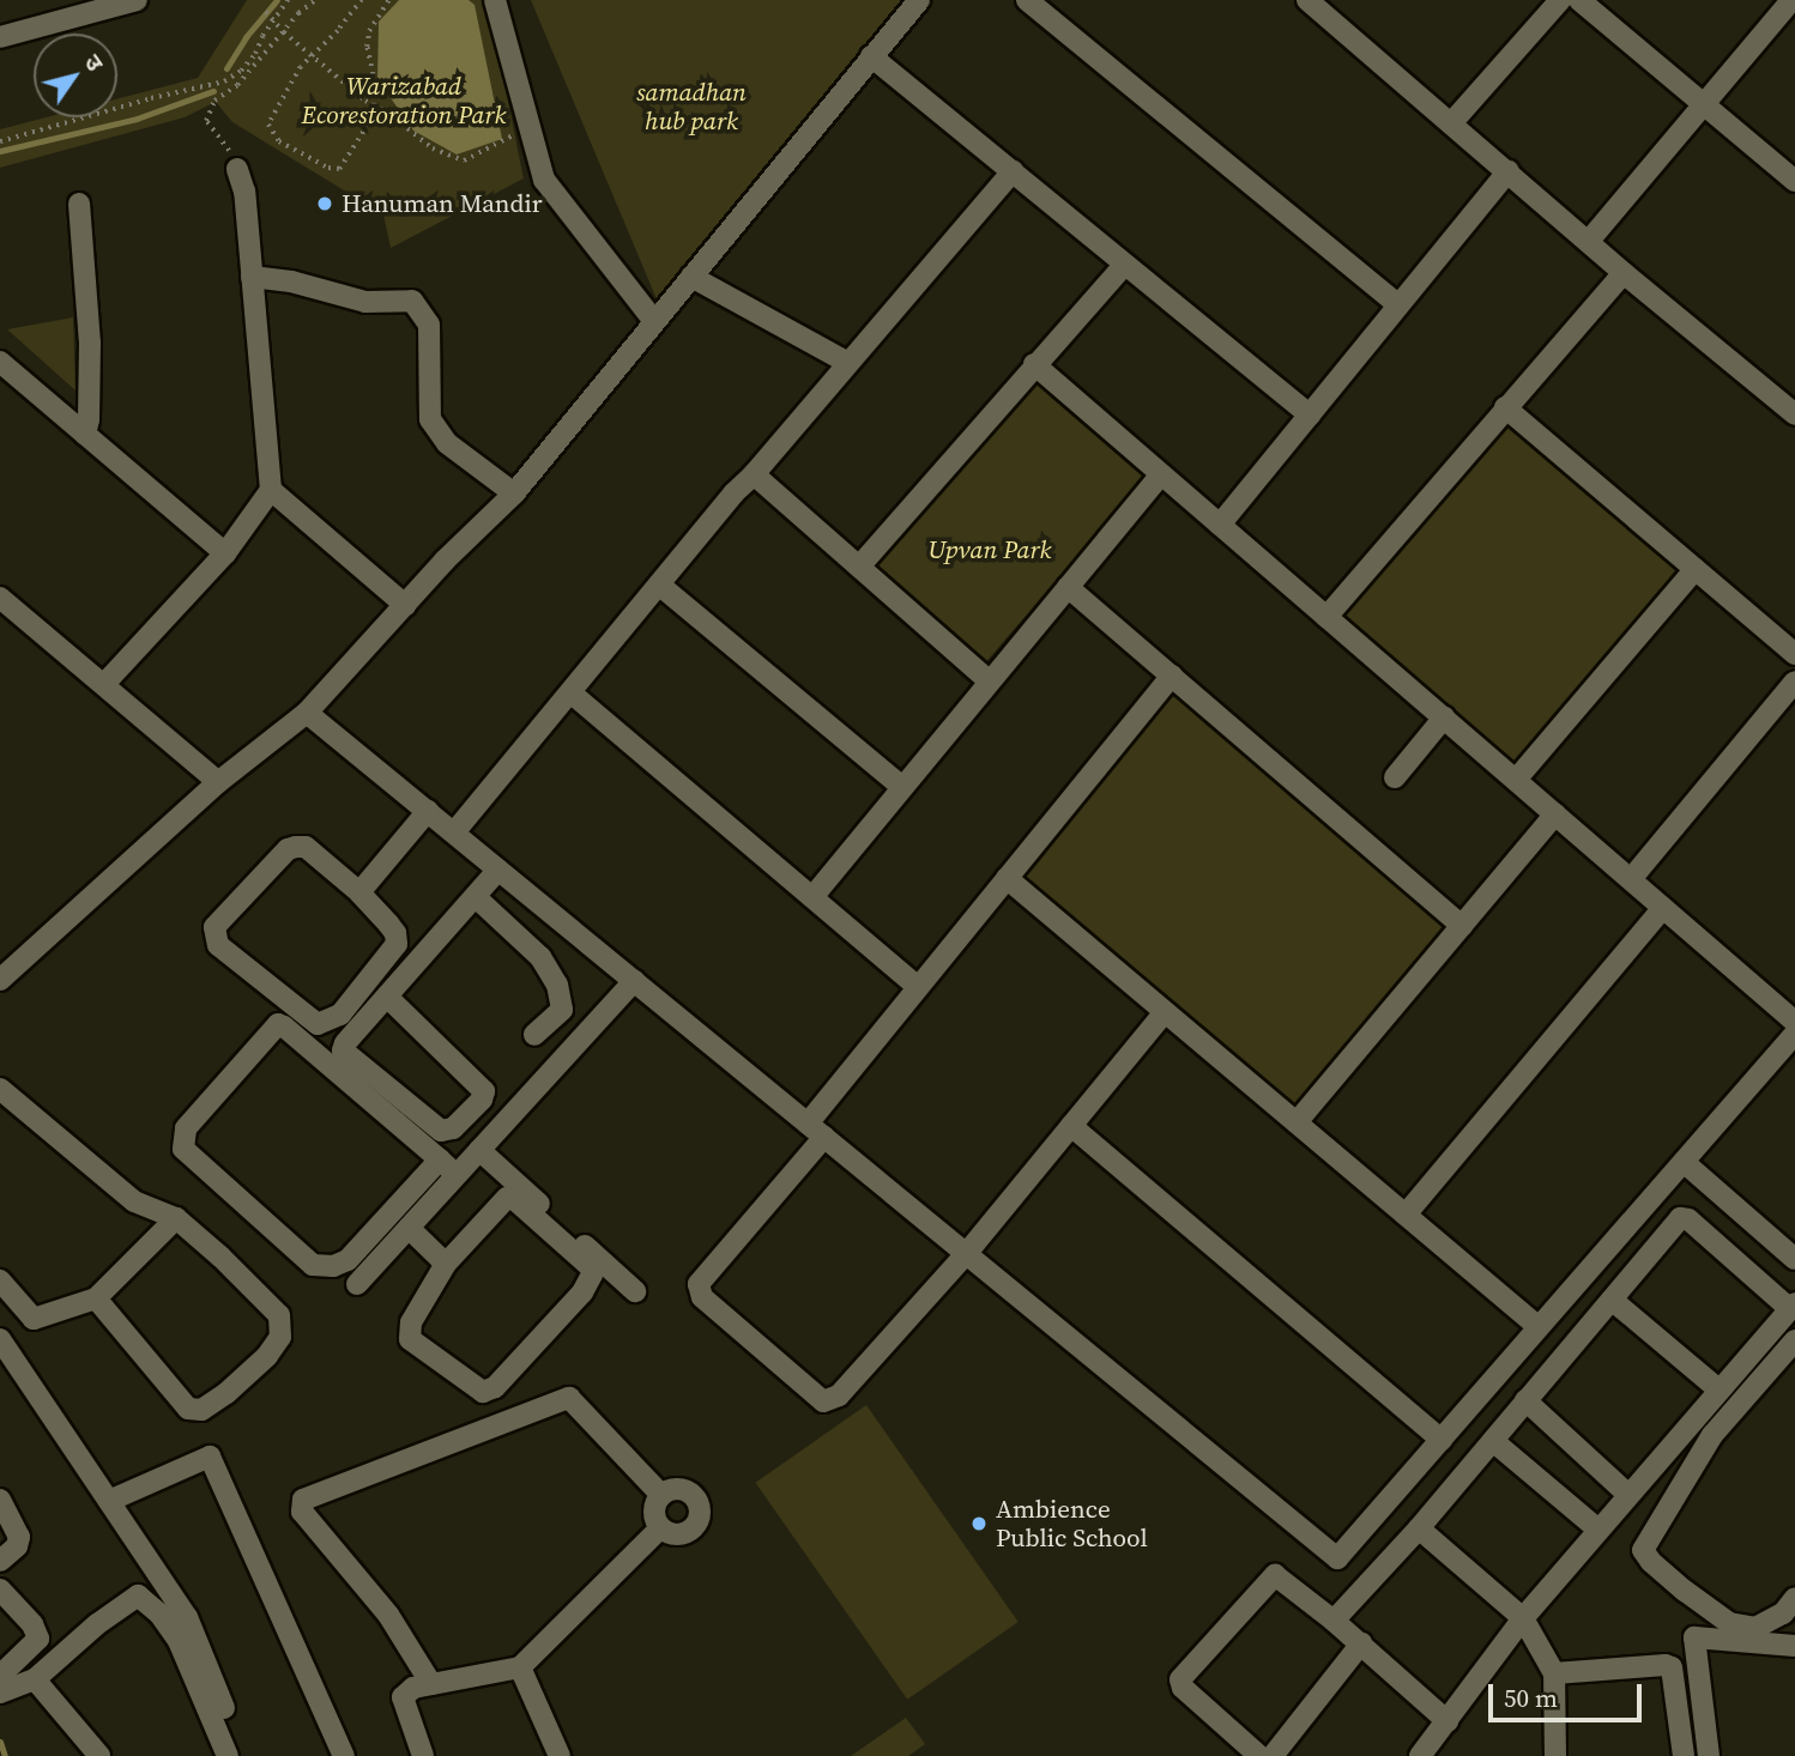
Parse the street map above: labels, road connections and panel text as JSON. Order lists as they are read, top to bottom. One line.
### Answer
{"parks":["Warizabad Ecorestoration Park","samadhan hub park","Upvan Park"],"places":["Hanuman Mandir","Ambience Public School"],"scale_bar":"50 m","north":"top right"}
